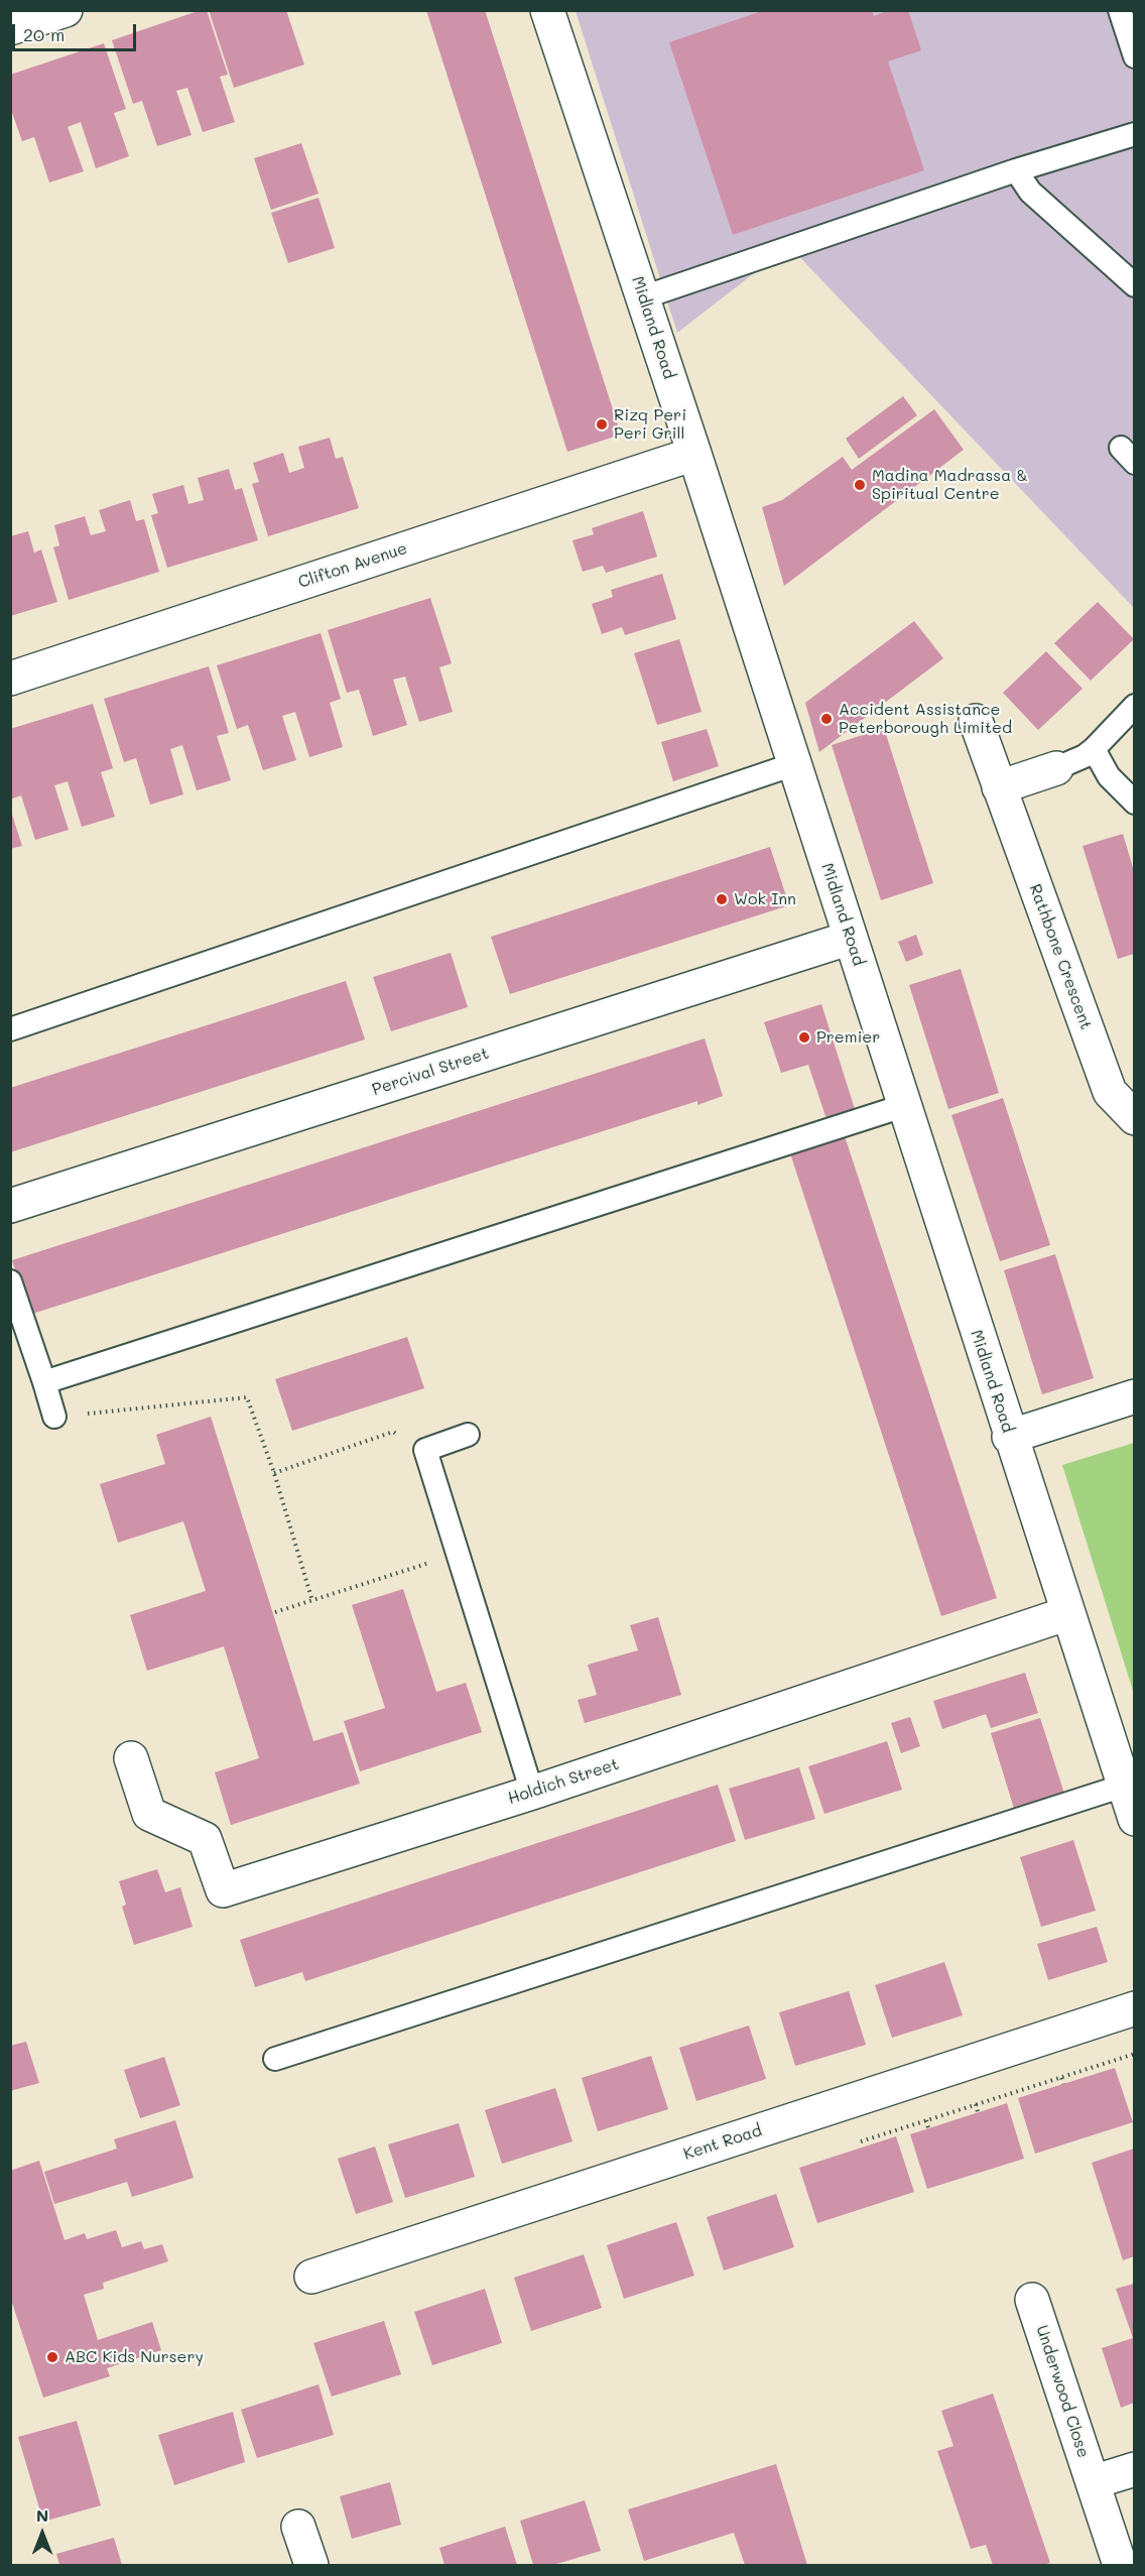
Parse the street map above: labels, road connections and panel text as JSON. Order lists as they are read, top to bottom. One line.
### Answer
{"streets":{"street":["Midland Road","Clifton Avenue","Rathbone Crescent","Percival Street","Holdich Street","Kent Road","Underwood Close"]},"crossings":[["Midland Road","Clifton Avenue"],["Midland Road","Percival Street"],["Midland Road","Holdich Street"]],"places":["Rizq Peri Peri Grill","Madina Madrassa & Spiritual Centre","Accident Assistance Peterborough Limited","Wok Inn","Premier","ABC Kids Nursery"],"scale_bar":"20 m","north":"top"}
